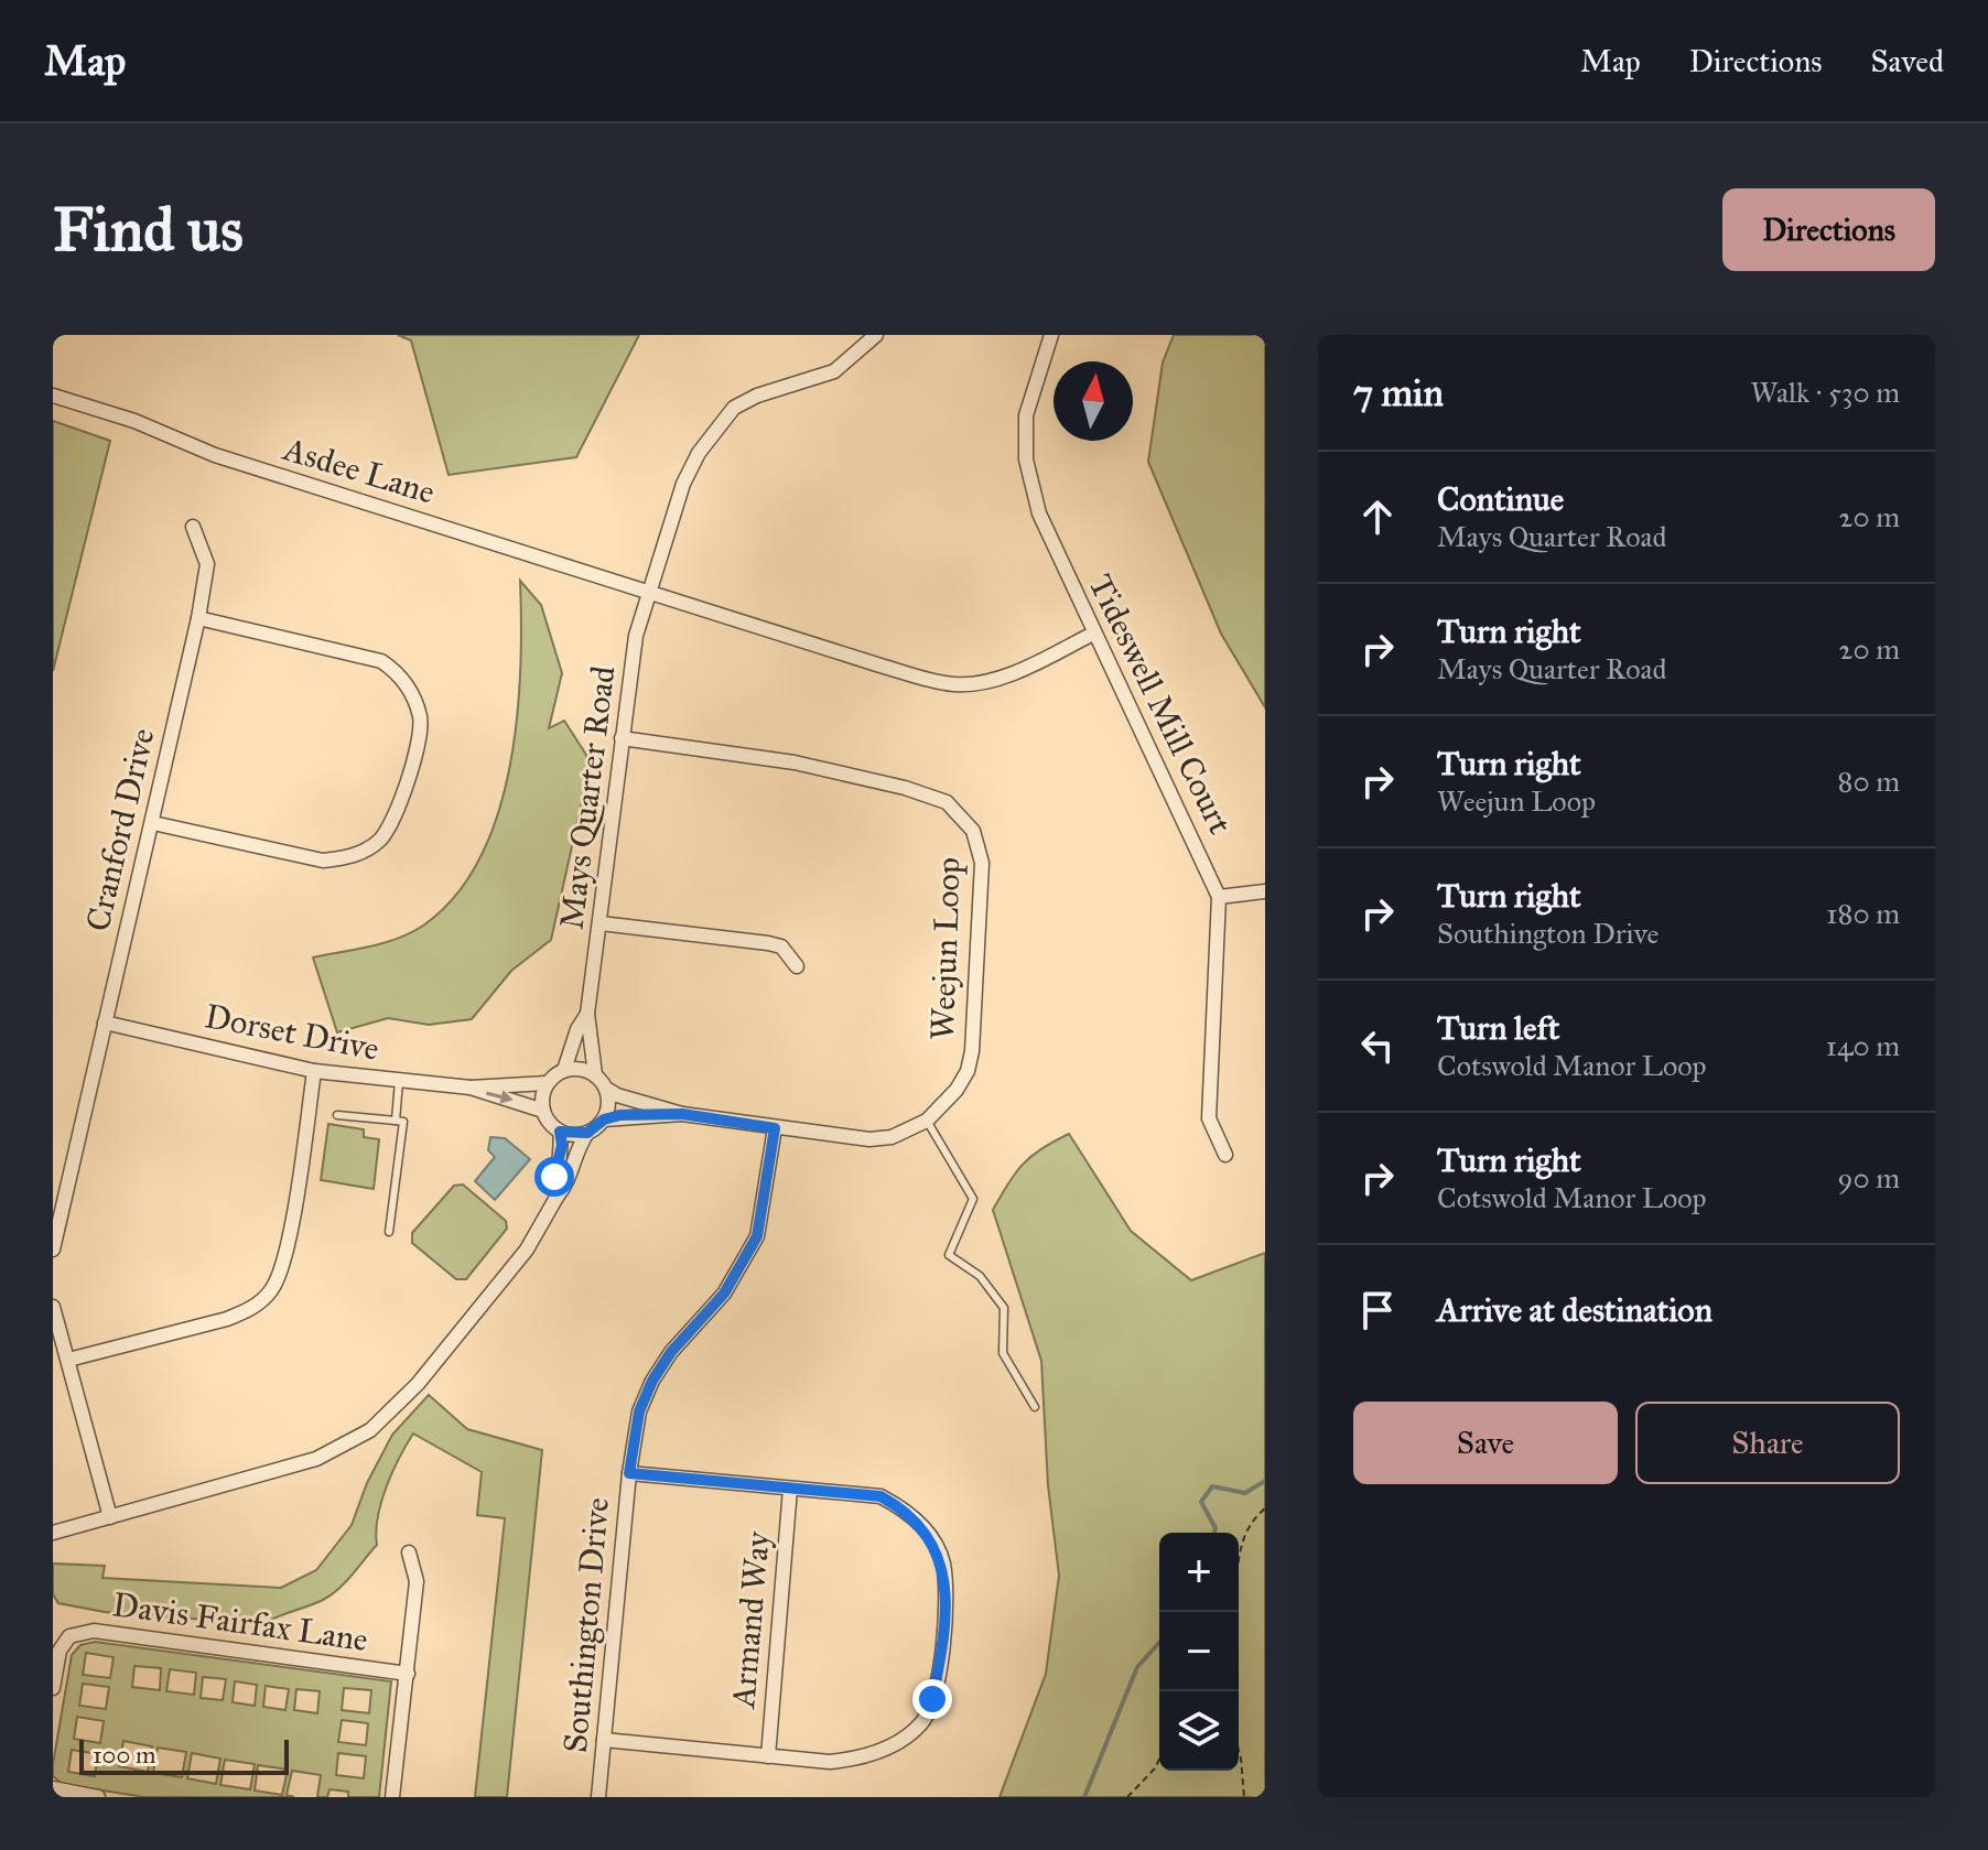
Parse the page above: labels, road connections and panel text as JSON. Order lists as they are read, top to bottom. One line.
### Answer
{"streets":{"street":["Asdee Lane","Tideswell Mill Court","Mays Quarter Road","Cranford Drive","Weejun Loop","Dorset Drive","Armand Way","Davis Fairfax Lane","Southington Drive"]},"crossings":[["Asdee Lane","Tideswell Mill Court"],["Asdee Lane","Mays Quarter Road"],["Mays Quarter Road","Weejun Loop"],["Mays Quarter Road","Dorset Drive"],["Cranford Drive","Dorset Drive"],["Weejun Loop","Dorset Drive"],["Weejun Loop","Southington Drive"]],"scale_bar":"100 m","north":"top","page":{"header":"Map","nav":["Map","Directions","Saved"],"buttons":["Directions",["Save","Share"]],"title":"Find us","heading":["7 min","Walk · 530 m"],"list":[["Continue","Mays Quarter Road","20 m"],["Turn right","Mays Quarter Road","20 m"],["Turn right","Weejun Loop","80 m"],["Turn right","Southington Drive","180 m"],["Turn left","Cotswold Manor Loop","140 m"],["Turn right","Cotswold Manor Loop","90 m"],"Arrive at destination"],"map_buttons":["+","−"],"scale":"100 m"}}
